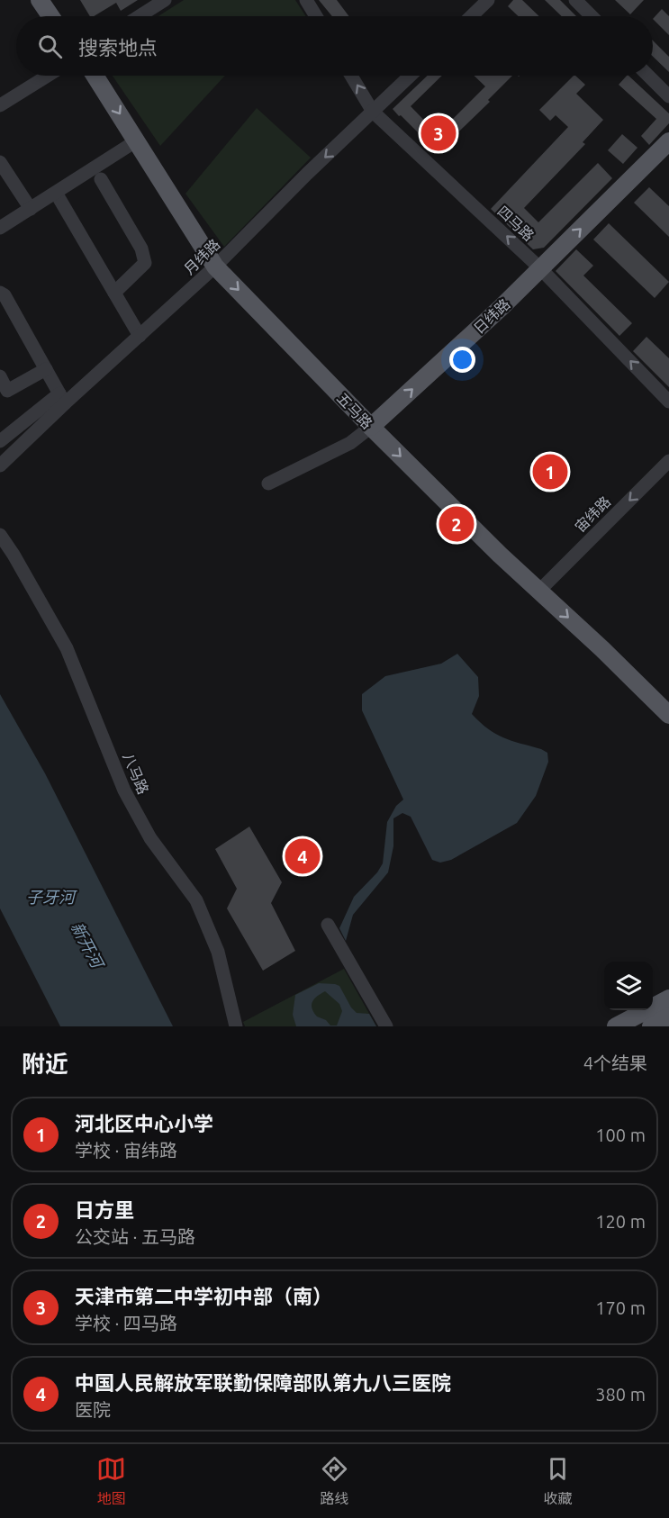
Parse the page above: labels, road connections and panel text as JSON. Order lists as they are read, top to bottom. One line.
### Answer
{"streets":{"main road":["日纬路","五马路"],"street":["四马路","月纬路","宙纬路","八马路"]},"crossings":[["四马路","月纬路"],["四马路","日纬路"],["月纬路","五马路"],["日纬路","五马路"],["五马路","宙纬路"]],"one_way":["四马路","月纬路","日纬路","五马路","宙纬路"],"water":["子牙河","新开河"],"page":{"search":"搜索地点","pins":["3","1","2","4"],"heading":["附近","4个结果"],"list":[{"mark":"1","name":"河北区中心小学","note":"学校 · 宙纬路","value":"100 m"},{"mark":"2","name":"日方里","note":"公交站 · 五马路","value":"120 m"},{"mark":"3","name":"天津市第二中学初中部（南）","note":"学校 · 四马路","value":"170 m"},{"mark":"4","name":"中国人民解放军联勤保障部队第九八三医院","note":"医院","value":"380 m"}],"nav":["地图","路线","收藏"]}}
